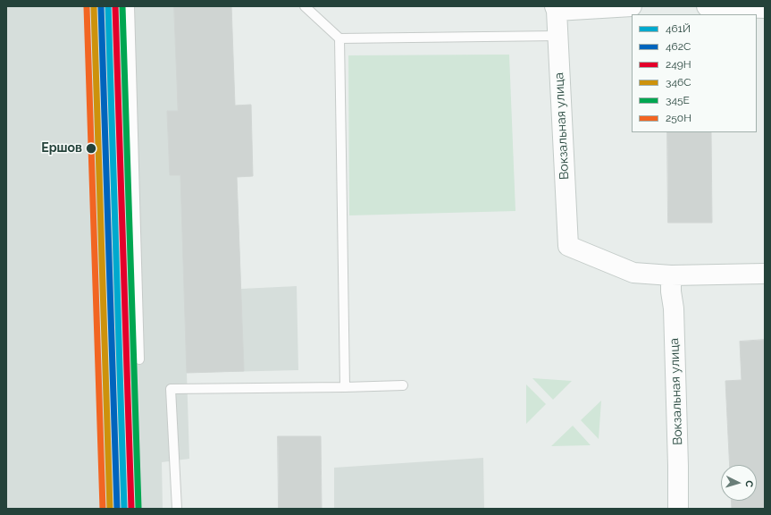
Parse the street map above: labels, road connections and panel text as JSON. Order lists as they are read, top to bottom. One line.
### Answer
{"streets":{"street":["Вокзальная улица"]},"places":["Ершов"],"lines":["transit line 461Й","transit line 462С","transit line 249Н","transit line 345Е","transit line 346С","transit line 250Н"],"legend":["461Й","462С","249Н","346С","345Е","250Н"],"north":"right"}
